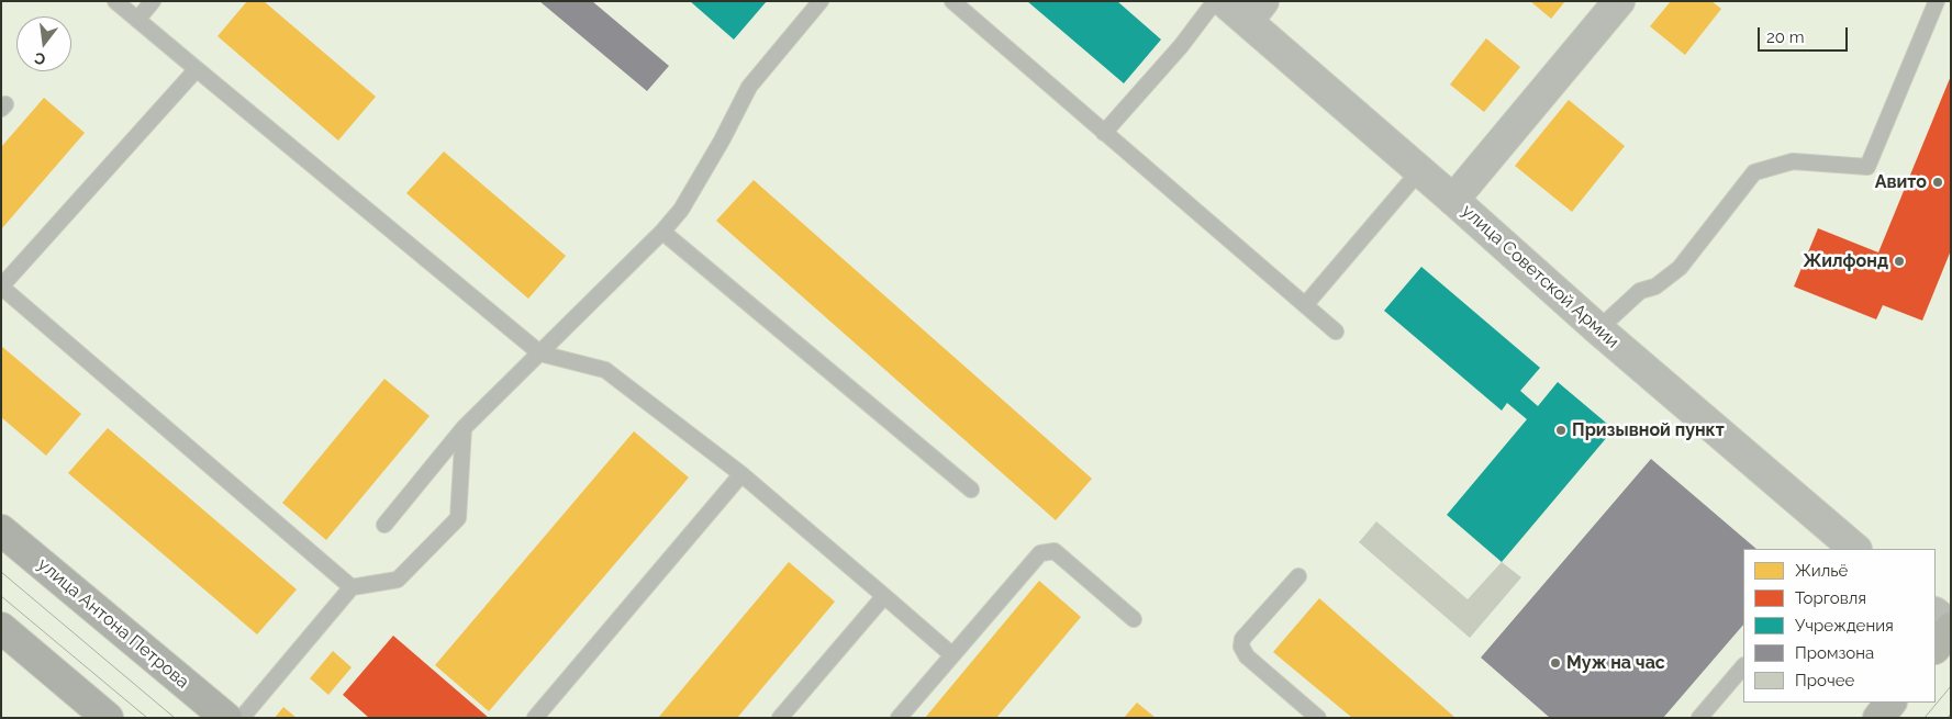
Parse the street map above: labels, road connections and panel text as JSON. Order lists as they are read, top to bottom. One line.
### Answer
{"streets":{"main road":["улица Антона Петрова"],"street":["улица Советской Армии"]},"places":["Авито","Жилфонд","Призывной пункт","Муж на час"],"legend":["Жильё","Торговля","Учреждения","Промзона","Прочее"],"scale_bar":"20 m","north":"bottom"}
